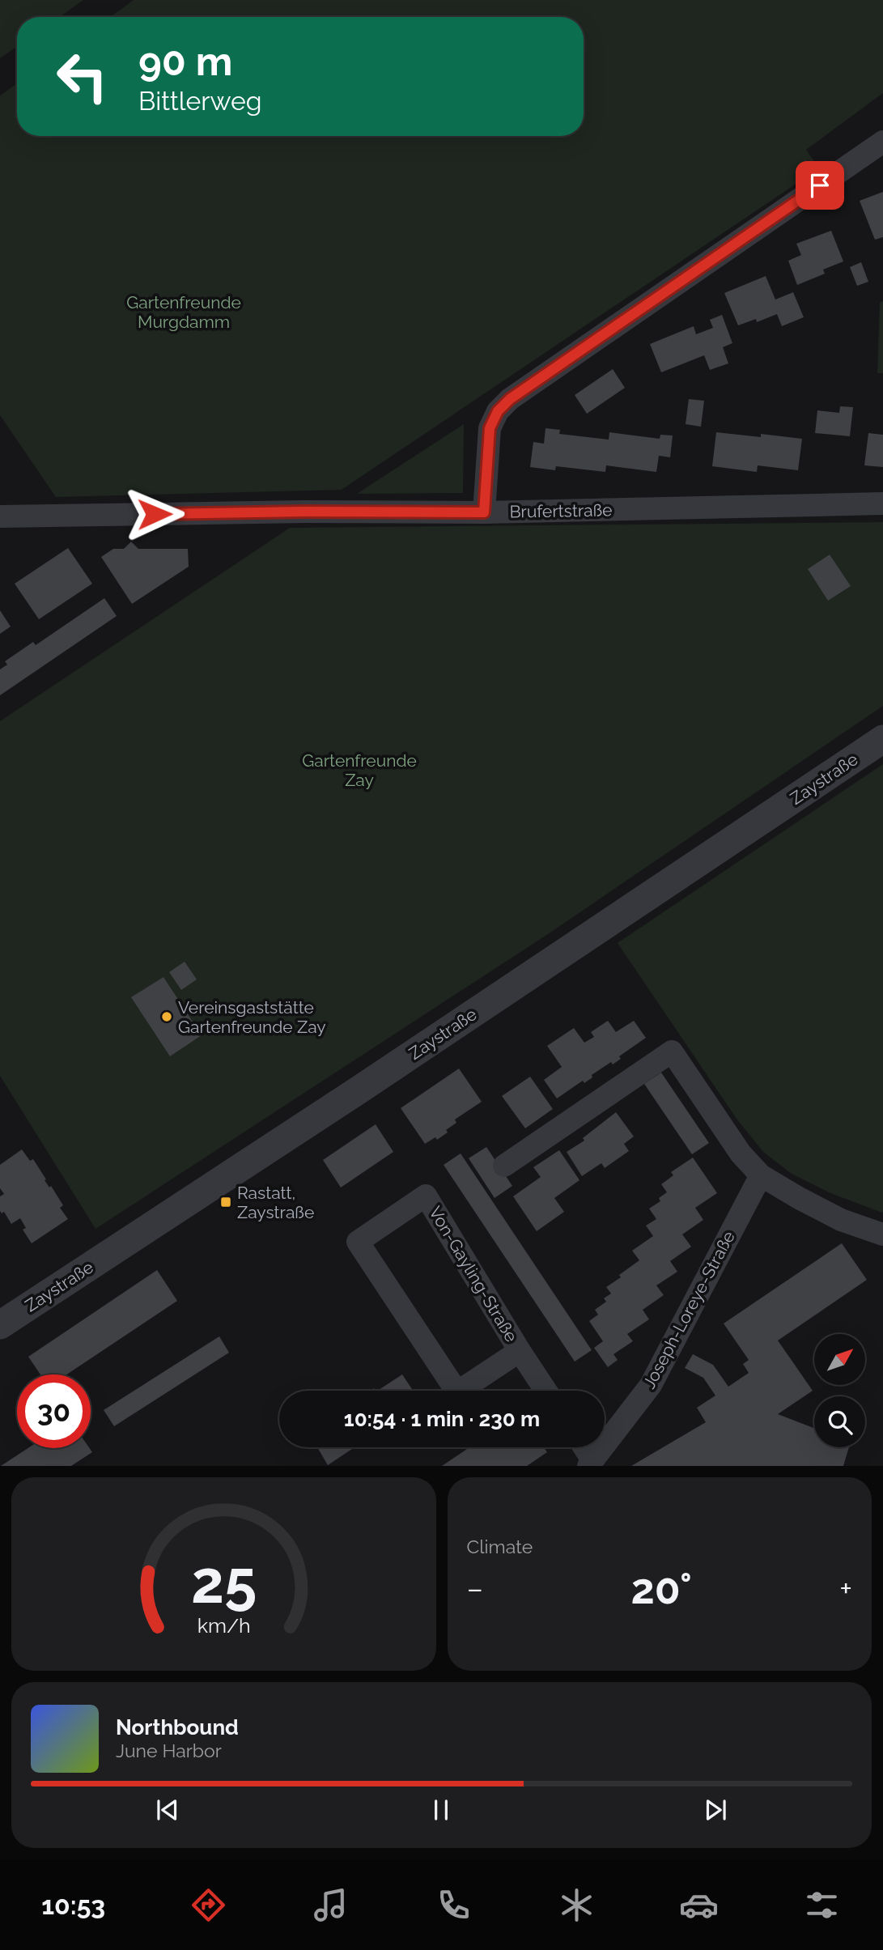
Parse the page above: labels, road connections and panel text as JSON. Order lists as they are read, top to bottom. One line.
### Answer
{"streets":{"street":["Brufertstraße","Zaystraße","Von-Gayling-Straße","Joseph-Loreye-Straße"]},"parks":["Gartenfreunde Murgdamm","Gartenfreunde Zay"],"places":{"other":["Vereinsgaststätte Gartenfreunde Zay"],"transit":["Rastatt, Zaystraße"]},"north":"top right","page":{"turn":["90 m","Bittlerweg"],"limit":"30","trip":"10:54 · 1 min · 230 m","tile":"Climate","heat":["−","20°","+"],"song":["Northbound","June Harbor"],"tabs":"10:53","gauge":["25","km/h"]}}
